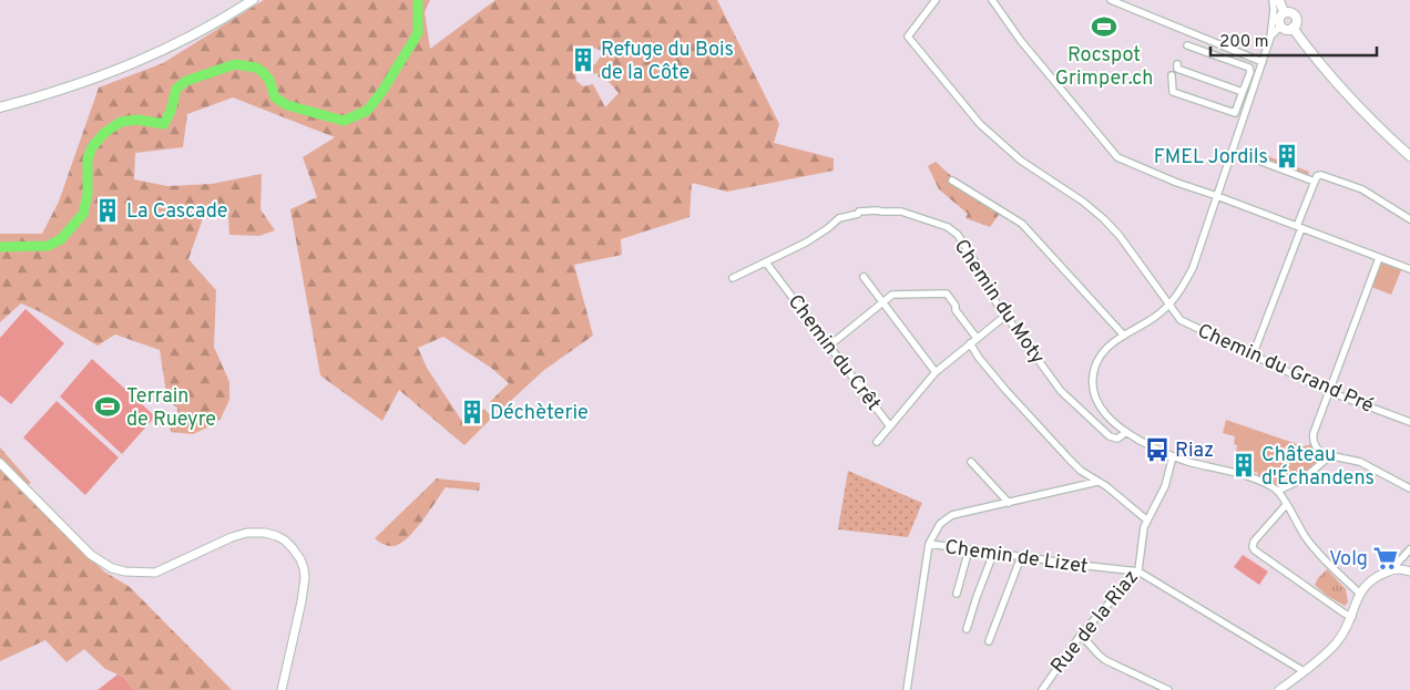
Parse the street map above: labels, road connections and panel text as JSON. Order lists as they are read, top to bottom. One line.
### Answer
{"streets":{"street":["Chemin du Moty","Chemin du Crêt","Chemin du Grand Pré","Chemin de Lizet","Rue de la Riaz"]},"crossings":[["Chemin du Moty","Chemin du Crêt"],["Chemin de Lizet","Rue de la Riaz"]],"places":{"sports":["Rocspot Grimper.ch","Terrain de Rueyre"],"building":["Refuge du Bois de la Côte","FMEL Jordils","La Cascade","Déchèterie","Château d'Échandens"],"bus stop":["Riaz"],"supermarket":["Volg"]},"scale_bar":"200 m"}
